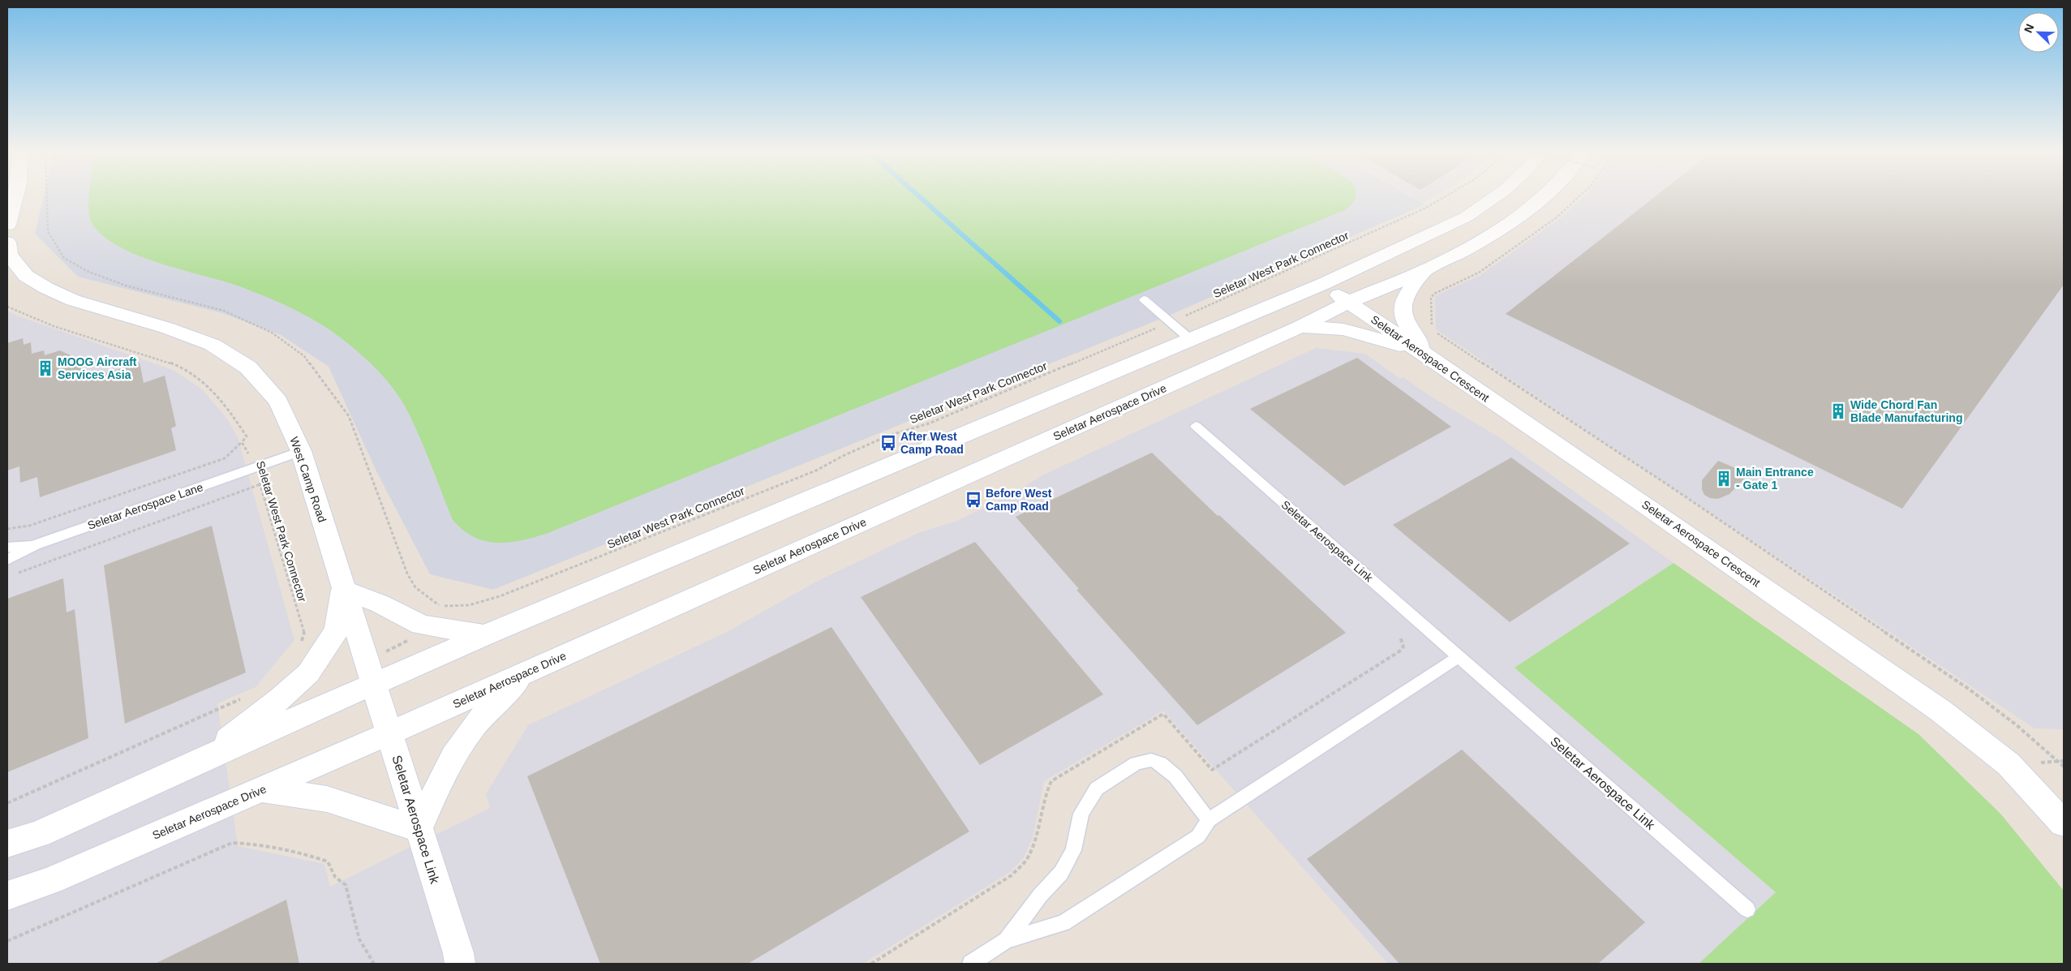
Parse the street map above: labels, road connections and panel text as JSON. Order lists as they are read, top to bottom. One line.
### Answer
{"streets":{"street":["Seletar Aerospace Crescent","Seletar Aerospace Drive","West Camp Road","Seletar Aerospace Link"],"lane":["Seletar Aerospace Lane"],"path":["Seletar West Park Connector"]},"crossings":[["Seletar West Park Connector","Seletar Aerospace Lane"],["Seletar Aerospace Crescent","Seletar Aerospace Drive"],["Seletar Aerospace Drive","Seletar Aerospace Link"],["West Camp Road","Seletar Aerospace Lane"],["West Camp Road","Seletar Aerospace Link"]],"places":{"building":["MOOG Aircraft Services Asia","Wide Chord Fan Blade Manufacturing","Main Entrance - Gate 1"],"bus stop":["After West Camp Road","Before West Camp Road"]},"north":"top left"}
